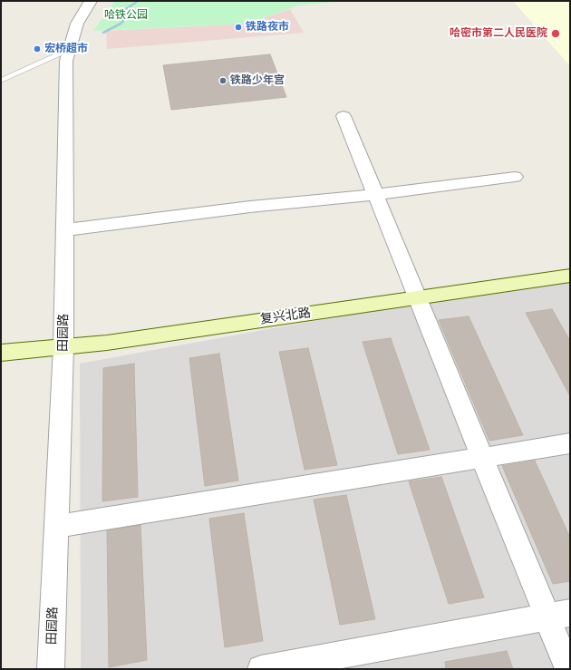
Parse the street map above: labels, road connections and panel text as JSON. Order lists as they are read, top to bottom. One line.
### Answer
{"streets":{"street":["复兴北路","田园路"]},"crossings":[["复兴北路","田园路"]],"parks":["哈铁公园"],"places":["铁路夜市","哈密市第二人民医院","宏桥超市","铁路少年宫"]}
